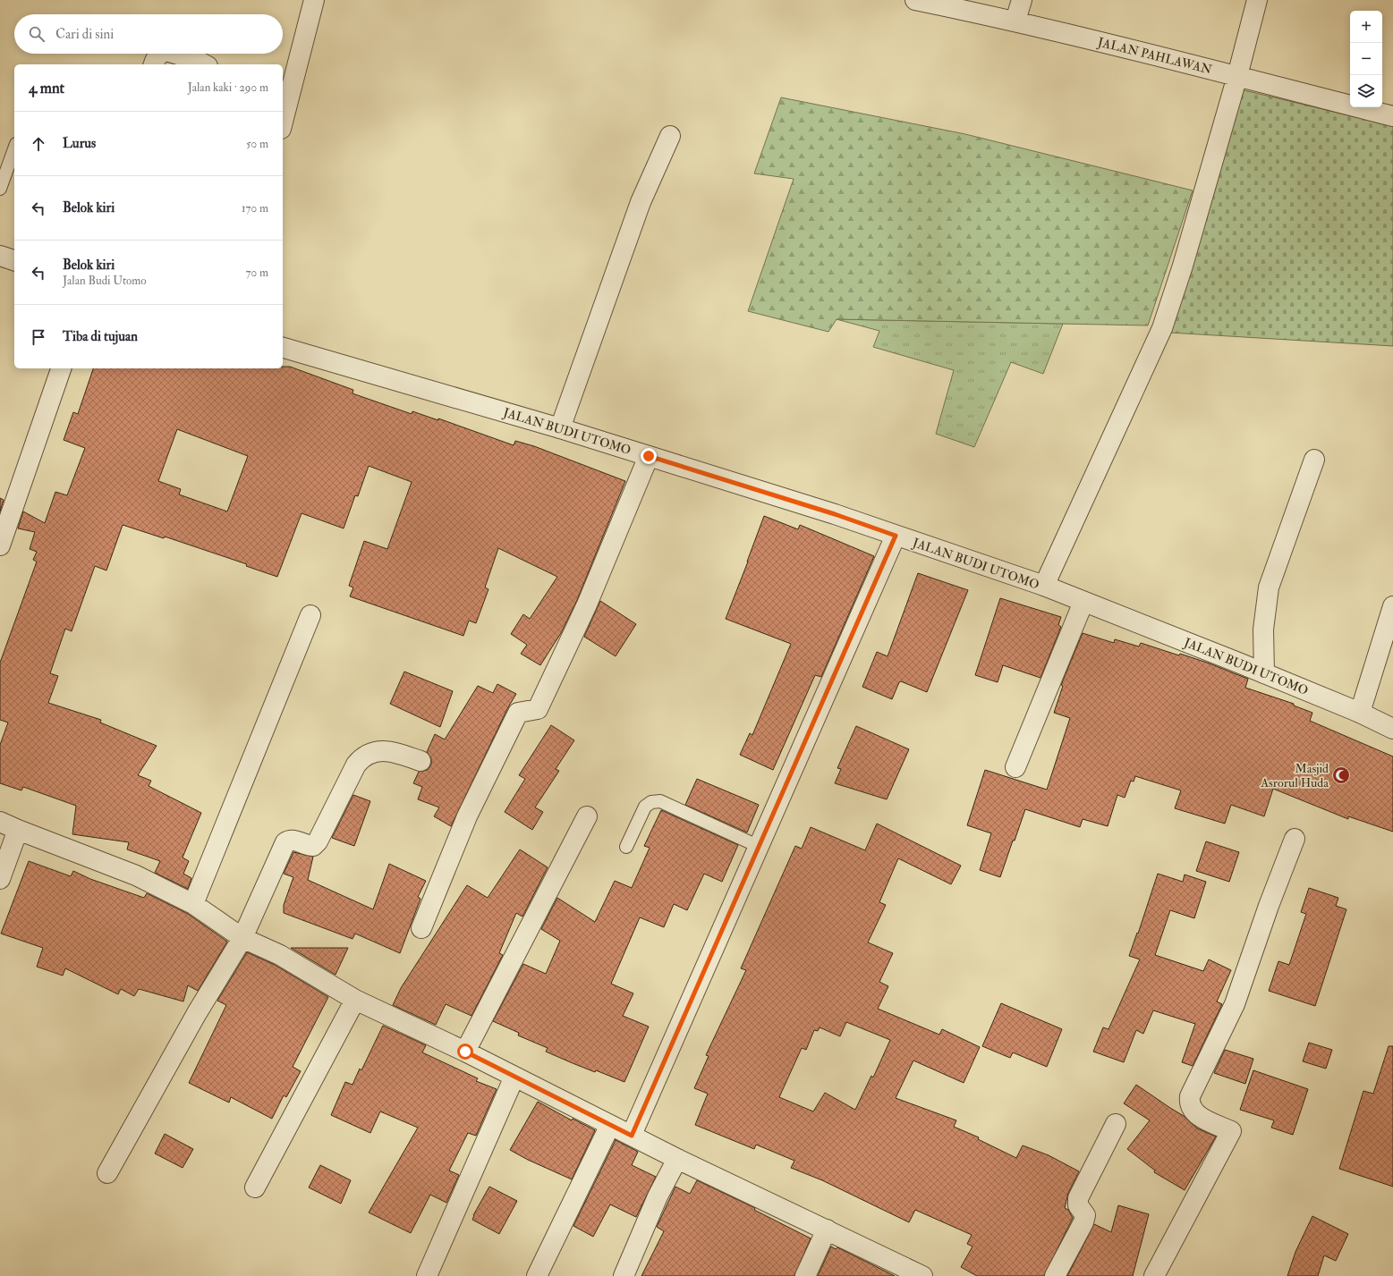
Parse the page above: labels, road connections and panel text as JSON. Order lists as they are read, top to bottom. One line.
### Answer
{"streets":{"street":["JALAN PAHLAWAN","JALAN BUDI UTOMO"]},"places":{"mosque":["Masjid Asrorul Huda"]},"page":{"map_buttons":["+","−"],"search":"Cari di sini","heading":["4 mnt","Jalan kaki · 290 m"],"list":[["Lurus","50 m"],["Belok kiri","170 m"],["Belok kiri","Jalan Budi Utomo","70 m"],"Tiba di tujuan"]}}
